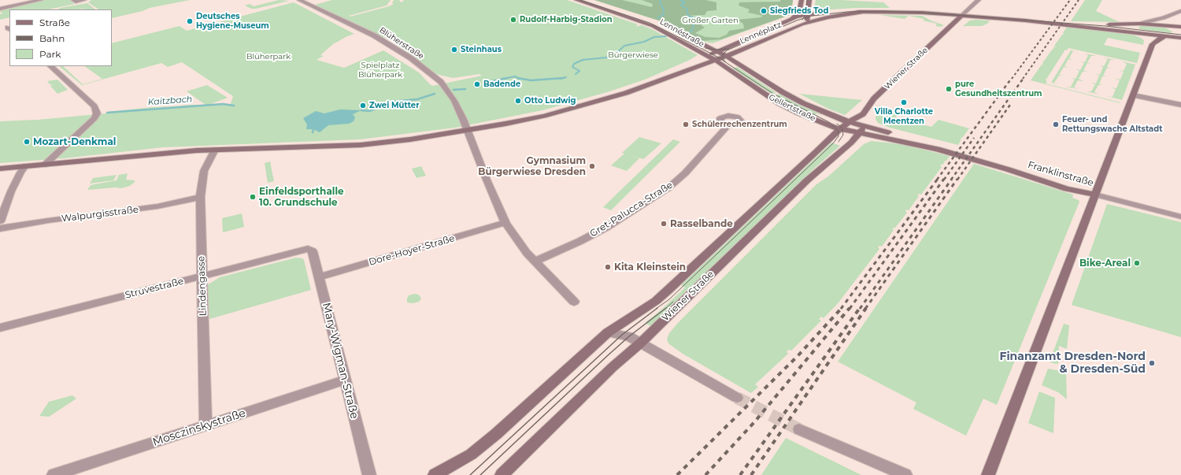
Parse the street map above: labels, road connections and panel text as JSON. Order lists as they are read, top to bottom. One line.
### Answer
{"streets":{"main road":["Lennéstraße","Lennéplatz","Wiener Straße","Gellertstraße","Franklinstraße"],"street":["Blüherstraße","Gret-Palucca-Straße","Walpurgisstraße","Dore-Hoyer-Straße","Lindengasse","Struvestraße","Mary-Wigman-Straße","Mosczinskystraße"]},"crossings":[["Lennéstraße","Lennéplatz"],["Lennéplatz","Gellertstraße"],["Wiener Straße","Gellertstraße"],["Wiener Straße","Franklinstraße"],["Gellertstraße","Franklinstraße"],["Walpurgisstraße","Lindengasse"],["Dore-Hoyer-Straße","Mary-Wigman-Straße"],["Lindengasse","Struvestraße"],["Lindengasse","Mosczinskystraße"],["Struvestraße","Mary-Wigman-Straße"],["Mary-Wigman-Straße","Mosczinskystraße"]],"water":["Kaitzbach"],"parks":["Großer Garten","Bürgerwiese","Blüherpark","Spielplatz Blüherpark"],"places":["Siegfrieds Tod","Rudolf-Harbig-Stadion","Deutsches Hygiene-Museum","Steinhaus","Badende","pure Gesundheitszentrum","Otto Ludwig","Villa Charlotte Meentzen","Zwei Mütter","Schülerrechenzentrum","Feuer- und Rettungswache Altstadt","Mozart-Denkmal","Gymnasium Bürgerwiese Dresden","Einfeldsporthalle 10. Grundschule","Rasselbande","Bike-Areal","Kita Kleinstein","Finanzamt Dresden-Nord & Dresden-Süd"],"legend":["Straße","Bahn","Park"]}
